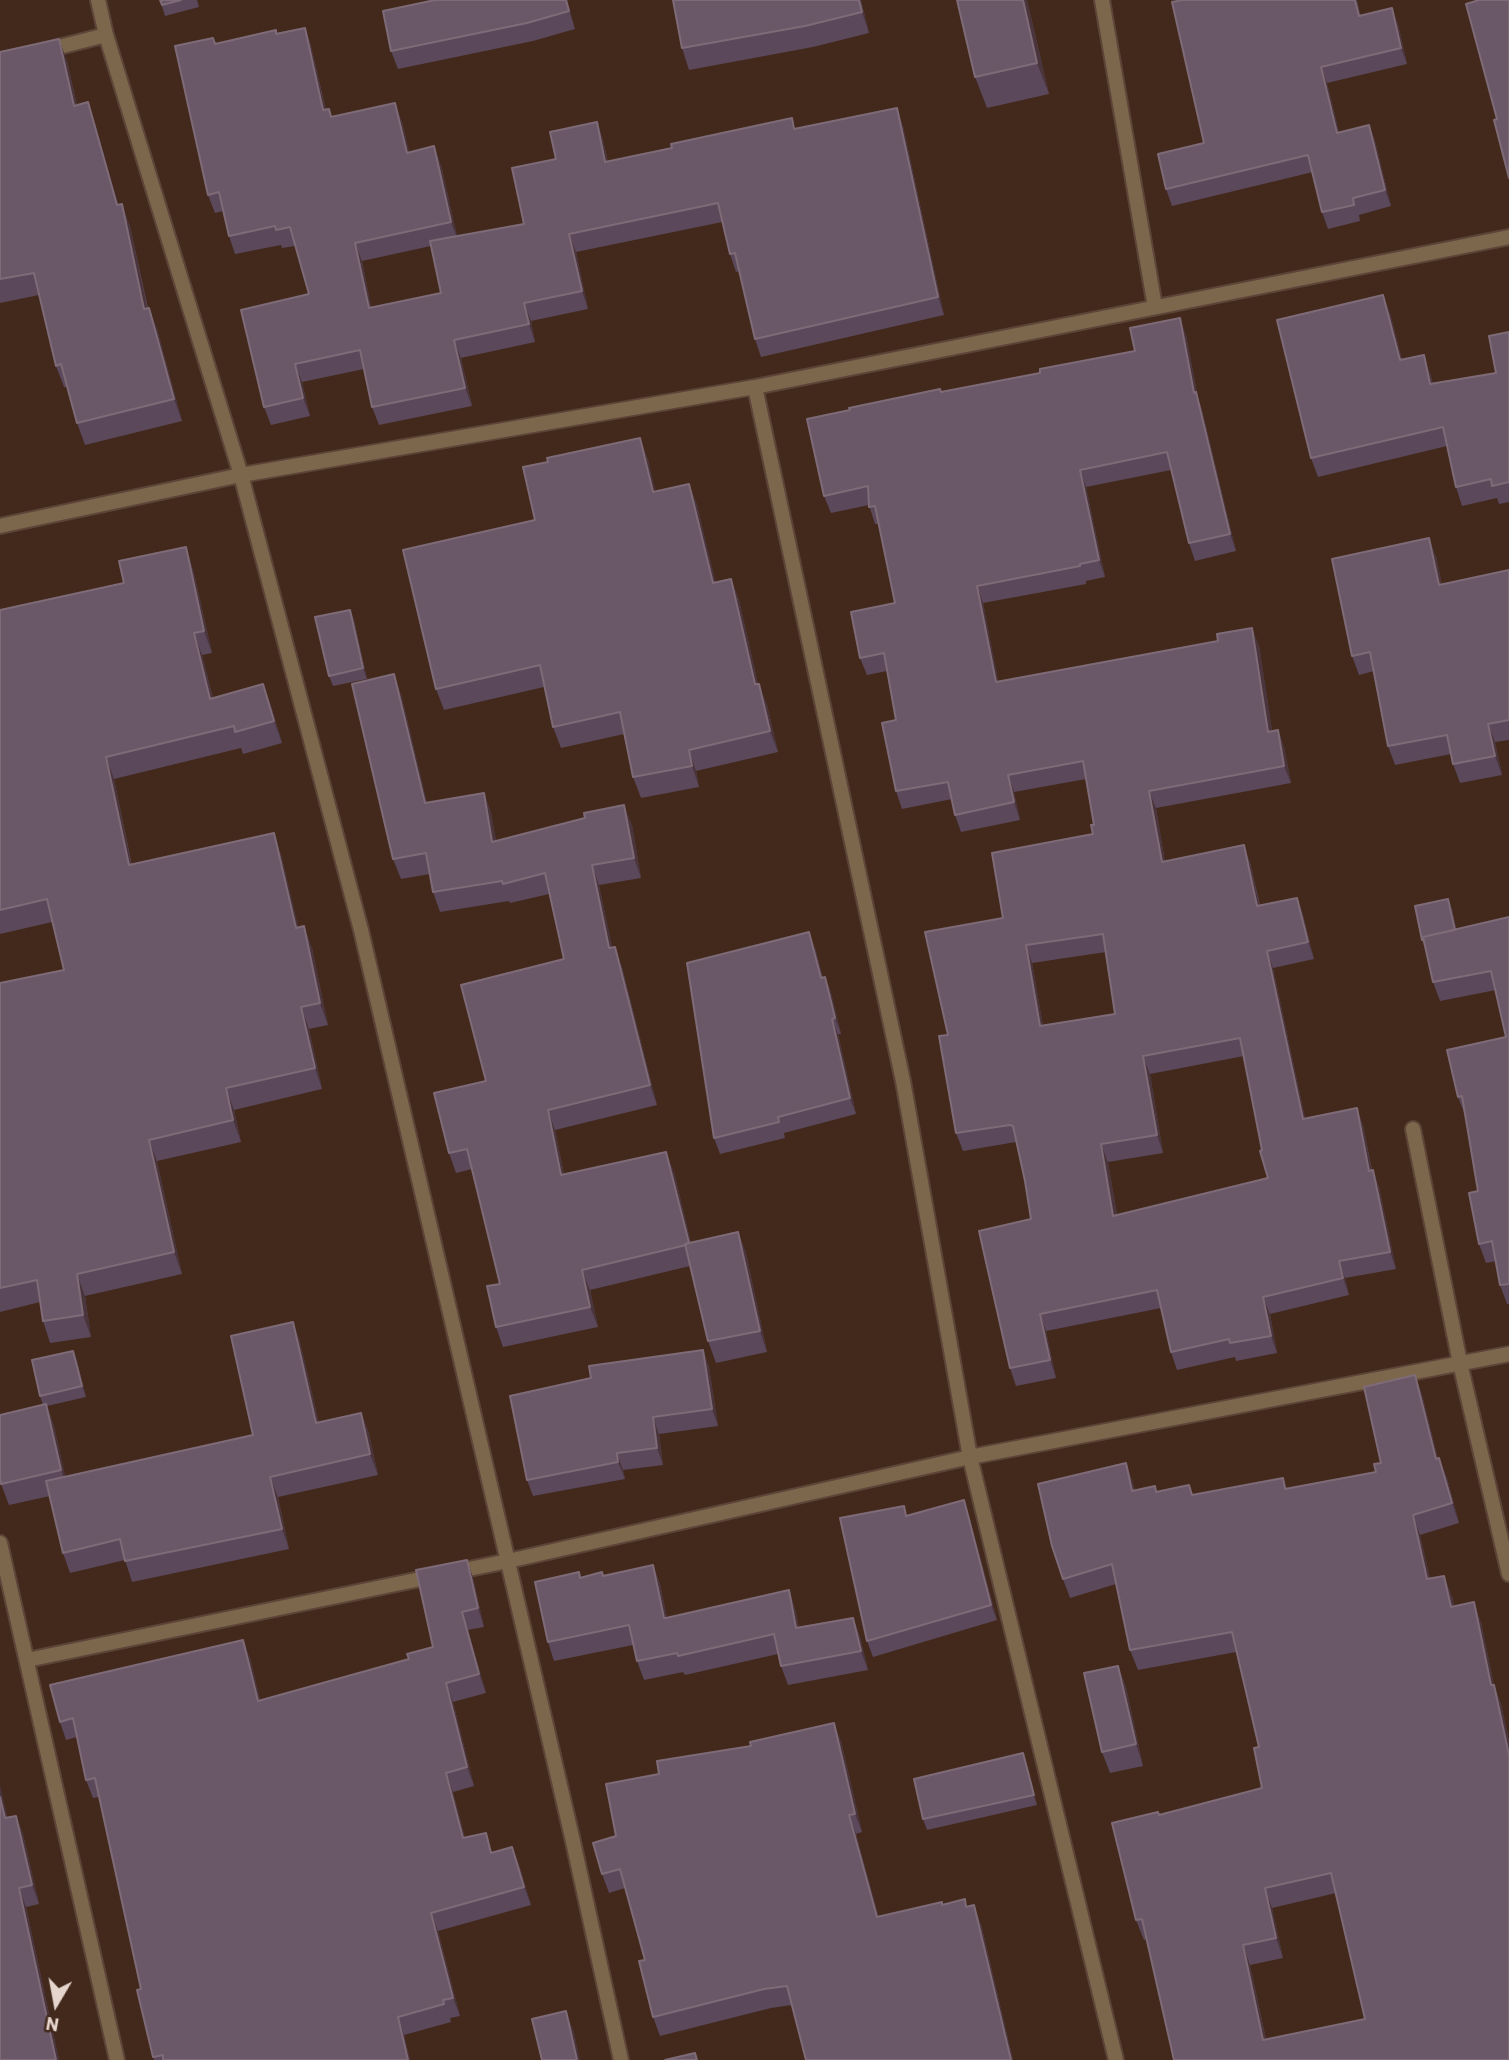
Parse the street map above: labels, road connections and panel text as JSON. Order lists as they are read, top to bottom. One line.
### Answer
{"north":"bottom"}
